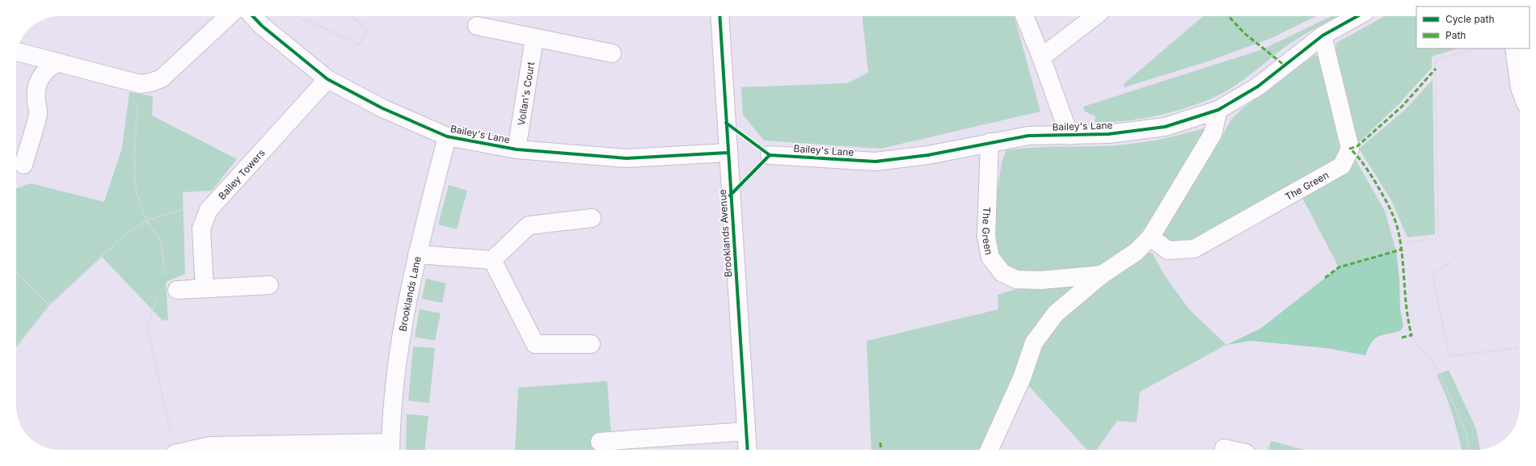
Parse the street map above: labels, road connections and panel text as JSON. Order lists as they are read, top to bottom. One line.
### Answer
{"streets":{"street":["Vollan's Court","Bailey's Lane","Bailey Towers","The Green","Brooklands Avenue","Brooklands Lane"]},"crossings":[["Vollan's Court","Bailey's Lane"],["Bailey's Lane","Bailey Towers"],["Bailey's Lane","The Green"],["Bailey's Lane","Brooklands Avenue"],["Bailey's Lane","Brooklands Lane"]],"legend":["Cycle path","Path"]}
